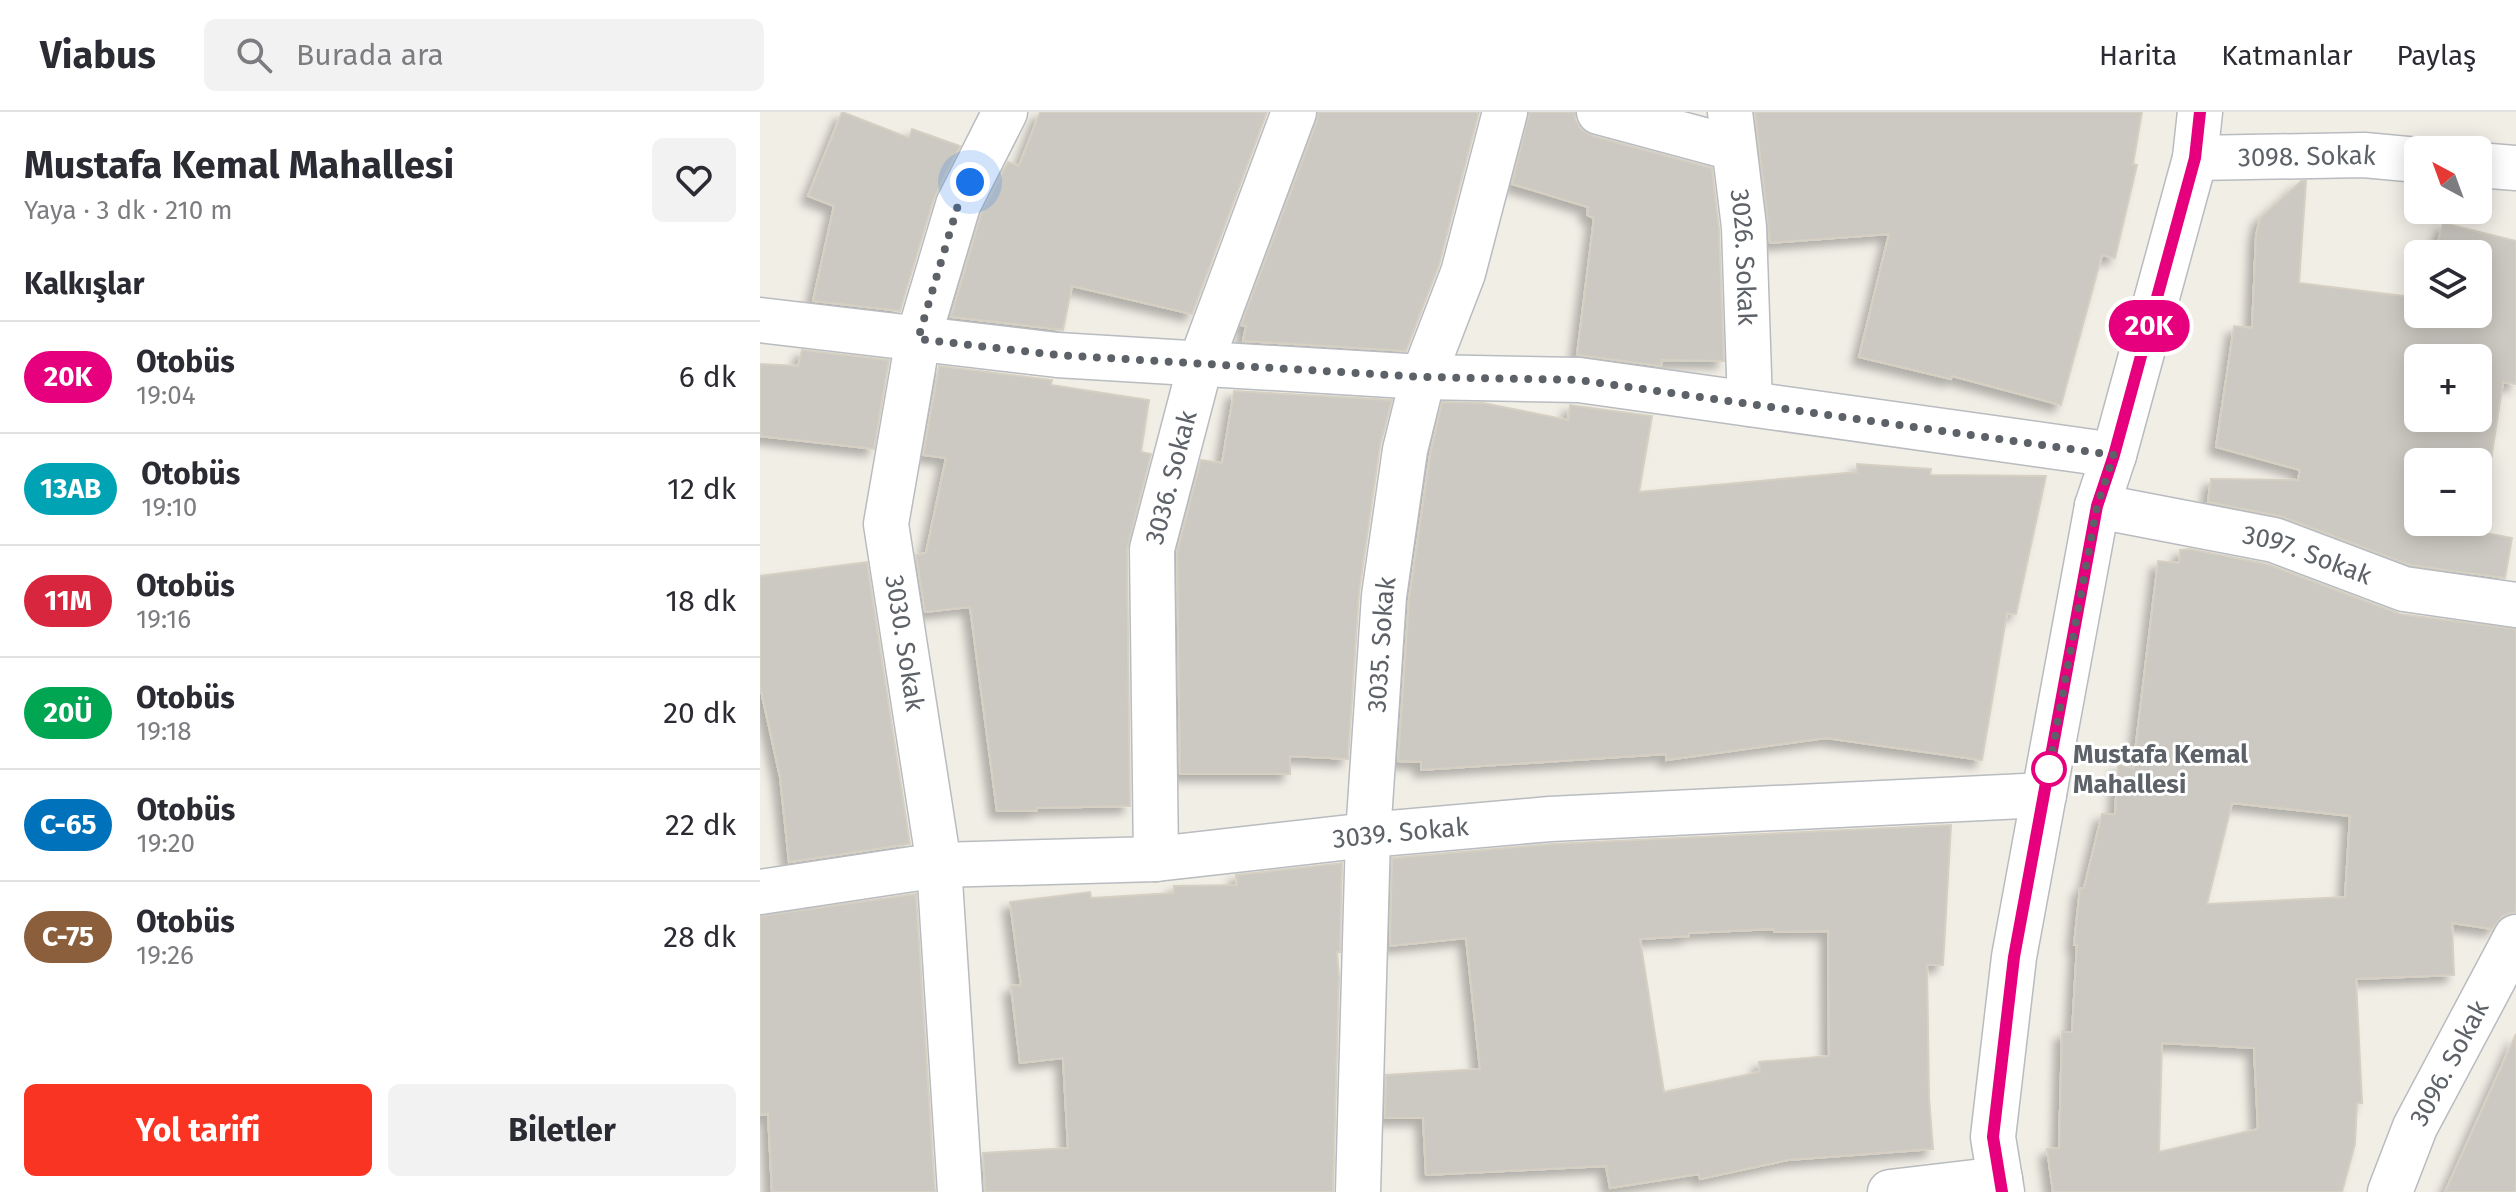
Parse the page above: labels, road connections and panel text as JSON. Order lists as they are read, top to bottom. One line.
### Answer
{"streets":{"street":["3098. Sokak","3026. Sokak","3036. Sokak","3097. Sokak","3030. Sokak","3035. Sokak","3039. Sokak","3096. Sokak"]},"crossings":[["3036. Sokak","3039. Sokak"],["3030. Sokak","3039. Sokak"],["3035. Sokak","3039. Sokak"]],"places":["Mustafa Kemal Mahallesi"],"lines":["bus line 20K"],"north":"top left","page":{"header":"Viabus","search":"Burada ara","nav":["Harita","Katmanlar","Paylaş"],"heading":[["Mustafa Kemal Mahallesi","Yaya · 3 dk · 210 m"],"Kalkışlar"],"on_map":"20K","map_buttons":["+","−"],"list":[{"mark":"20K","name":"Otobüs","note":"19:04","value":"6 dk"},{"mark":"13AB","name":"Otobüs","note":"19:10","value":"12 dk"},{"mark":"11M","name":"Otobüs","note":"19:16","value":"18 dk"},{"mark":"20Ü","name":"Otobüs","note":"19:18","value":"20 dk"},{"mark":"C-65","name":"Otobüs","note":"19:20","value":"22 dk"},{"mark":"C-75","name":"Otobüs","note":"19:26","value":"28 dk"}],"buttons":["Yol tarifi","Biletler"]}}
